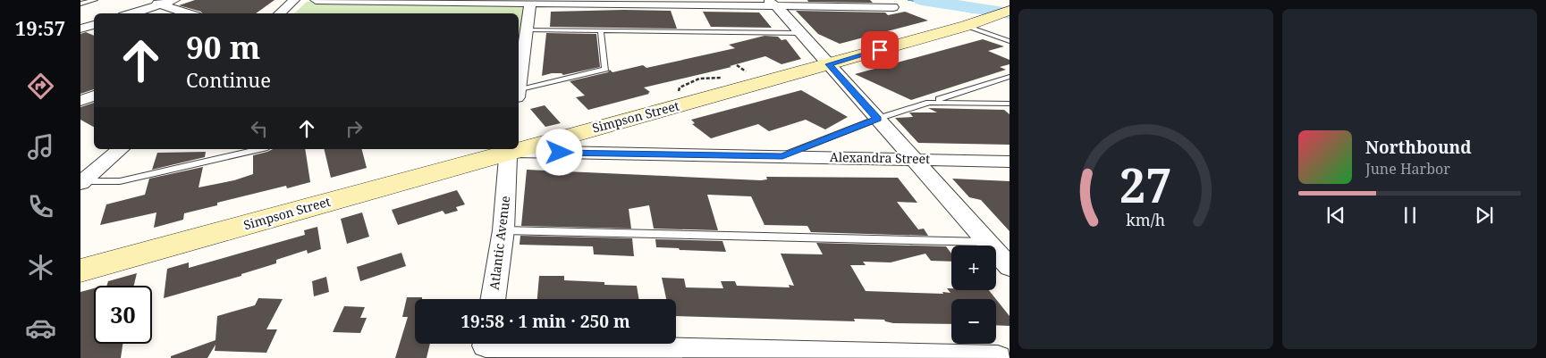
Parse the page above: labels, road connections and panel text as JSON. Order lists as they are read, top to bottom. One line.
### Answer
{"streets":{"main road":["Simpson Street"],"street":["Alexandra Street","Atlantic Avenue"]},"crossings":[["Simpson Street","Alexandra Street"],["Simpson Street","Atlantic Avenue"],["Alexandra Street","Atlantic Avenue"]],"page":{"tabs":"19:57","turn":["90 m","Continue"],"song":["Northbound","June Harbor"],"map_buttons":["+","−"],"limit":"30","trip":"19:58 · 1 min · 250 m","gauge":["27","km/h"]}}
